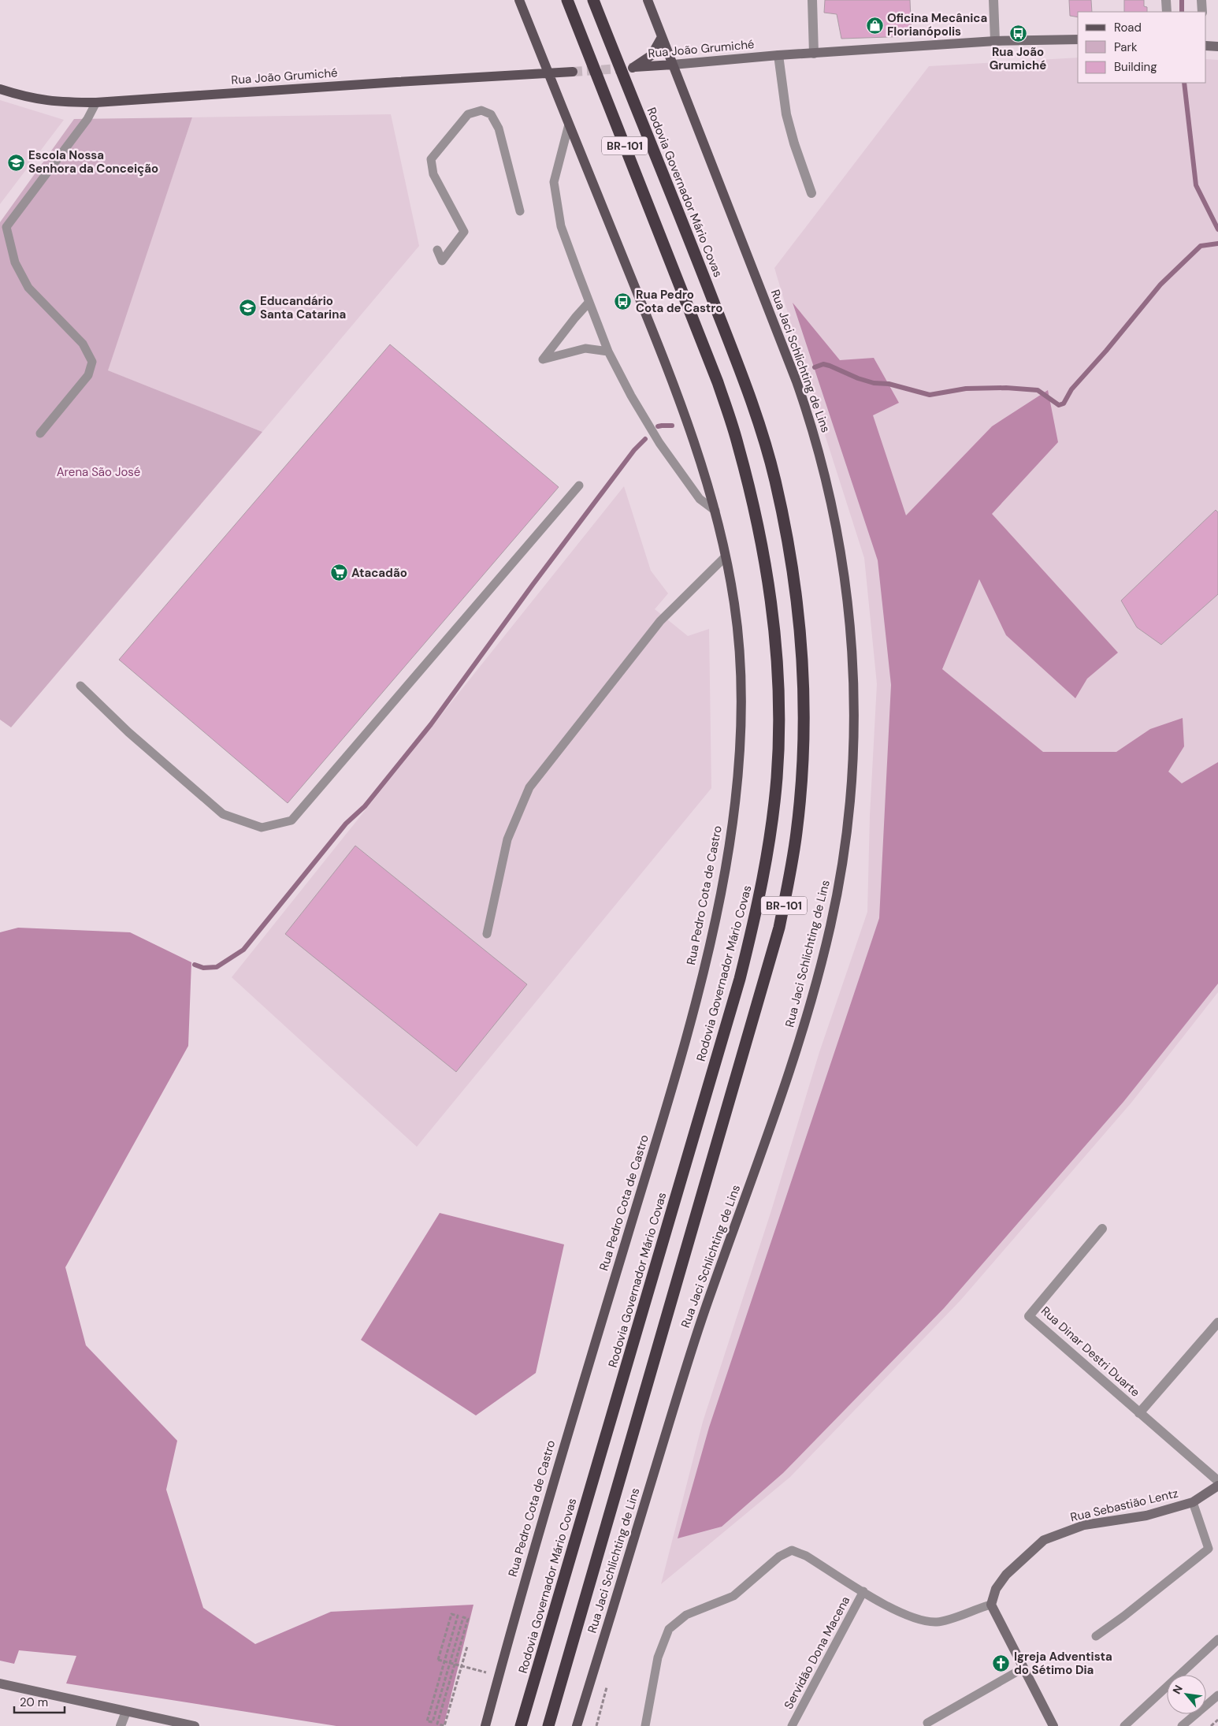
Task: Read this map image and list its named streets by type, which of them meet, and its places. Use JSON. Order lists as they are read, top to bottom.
{
  "streets": {
    "highway": ["BR-101", "Rodovia Governador Mário Covas"],
    "main road": [
      "Rua João Grumiché",
      "Rua Jaci Schlichting de Lins",
      "Rua Pedro Cota de Castro",
      "Rua Sebastião Lentz"
    ],
    "street": ["Rua Dinar Destri Duarte"],
    "lane": ["Servidão Dona Macena"]
  },
  "crossings": [
    ["Rua João Grumiché", "Rua Jaci Schlichting de Lins"],
    ["Rua João Grumiché", "Rua Pedro Cota de Castro"]
  ],
  "parks": ["Arena São José"],
  "places": {
    "shop": ["Oficina Mecânica Florianópolis"],
    "bus stop": ["Rua João Grumiché", "Rua Pedro Cota de Castro"],
    "school or university": ["Escola Nossa Senhora da Conceição", "Educandário Santa Catarina"],
    "supermarket": ["Atacadão"],
    "church": ["Igreja Adventista do Sétimo Dia"]
  },
  "legend": ["Road", "Park", "Building"],
  "scale_bar": "20 m",
  "north": "top left"
}
